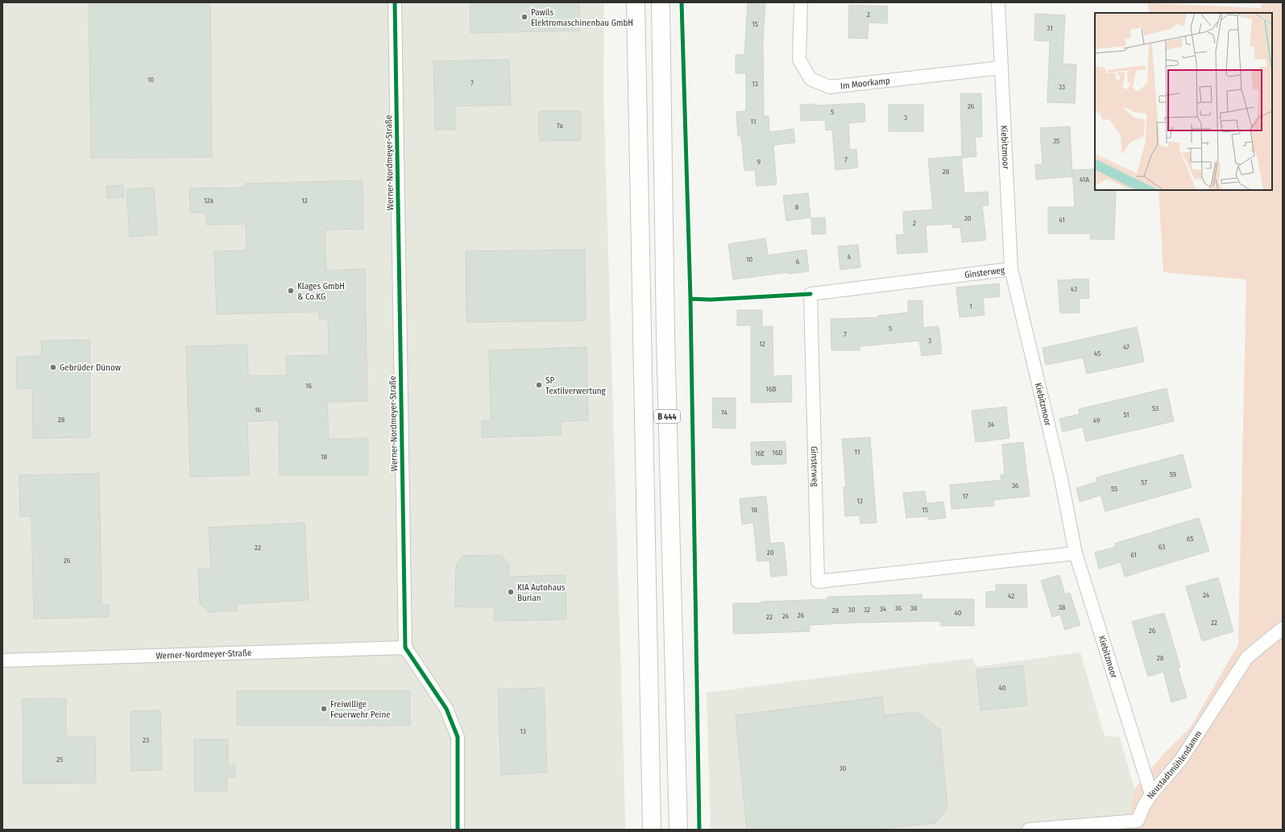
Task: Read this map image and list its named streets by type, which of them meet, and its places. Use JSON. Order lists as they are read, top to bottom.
{
  "streets": {
    "highway": ["B 444"],
    "street": [
      "Im Moorkamp",
      "Kiebitzmoor",
      "Werner-Nordmeyer-Straße",
      "Ginsterweg",
      "Neustadtmühlendamm"
    ]
  },
  "crossings": [
    ["Im Moorkamp", "Kiebitzmoor"],
    ["Kiebitzmoor", "Ginsterweg"],
    ["Kiebitzmoor", "Neustadtmühlendamm"]
  ],
  "places": [
    "Pawils Elektromaschinenbau GmbH",
    "Klages GmbH & Co.KG",
    "Gebrüder Dünow",
    "SP Textilverwertung",
    "KIA Autohaus Burian",
    "Freiwillige Feuerwehr Peine"
  ],
  "house_numbers": [
    "2",
    "15",
    "31",
    "10",
    "7",
    "13",
    "33",
    "26",
    "5",
    "3",
    "11",
    "7a",
    "35",
    "7",
    "9",
    "28",
    "41A",
    "12a",
    "12",
    "8",
    "30",
    "41",
    "2",
    "4",
    "10",
    "6",
    "43",
    "1",
    "5",
    "7",
    "3",
    "12",
    "47",
    "45",
    "16",
    "16B",
    "53",
    "16",
    "14",
    "51",
    "28",
    "49",
    "34",
    "11",
    "16D",
    "16E",
    "18",
    "59",
    "57",
    "36",
    "55",
    "17",
    "13",
    "18",
    "15",
    "65",
    "63",
    "22",
    "20",
    "61",
    "26",
    "24",
    "42",
    "38",
    "36",
    "38",
    "34",
    "30",
    "32",
    "28",
    "40",
    "26",
    "24",
    "22",
    "22",
    "26",
    "28",
    "40",
    "13",
    "23",
    "25",
    "30"
  ]
}
